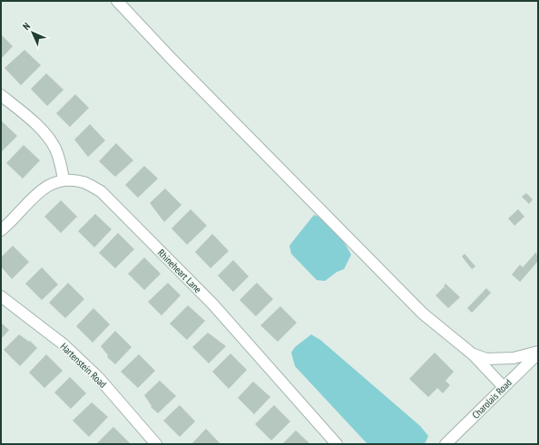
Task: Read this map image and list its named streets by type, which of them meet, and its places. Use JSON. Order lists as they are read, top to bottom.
{
  "streets": {
    "street": ["Rhineheart Lane", "Hartenstein Road", "Charolais Road"]
  },
  "north": "top left"
}
